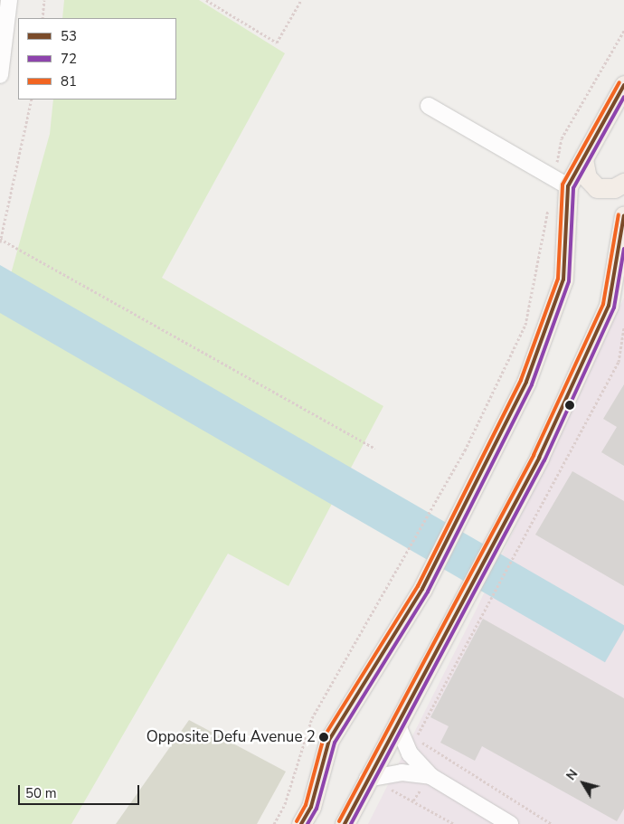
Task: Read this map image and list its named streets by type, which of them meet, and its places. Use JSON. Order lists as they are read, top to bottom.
{
  "places": ["Opposite Defu Avenue 2"],
  "lines": ["transit line 81", "transit line 53", "transit line 72"],
  "legend": ["53", "72", "81"],
  "scale_bar": "50 m",
  "north": "top left"
}
